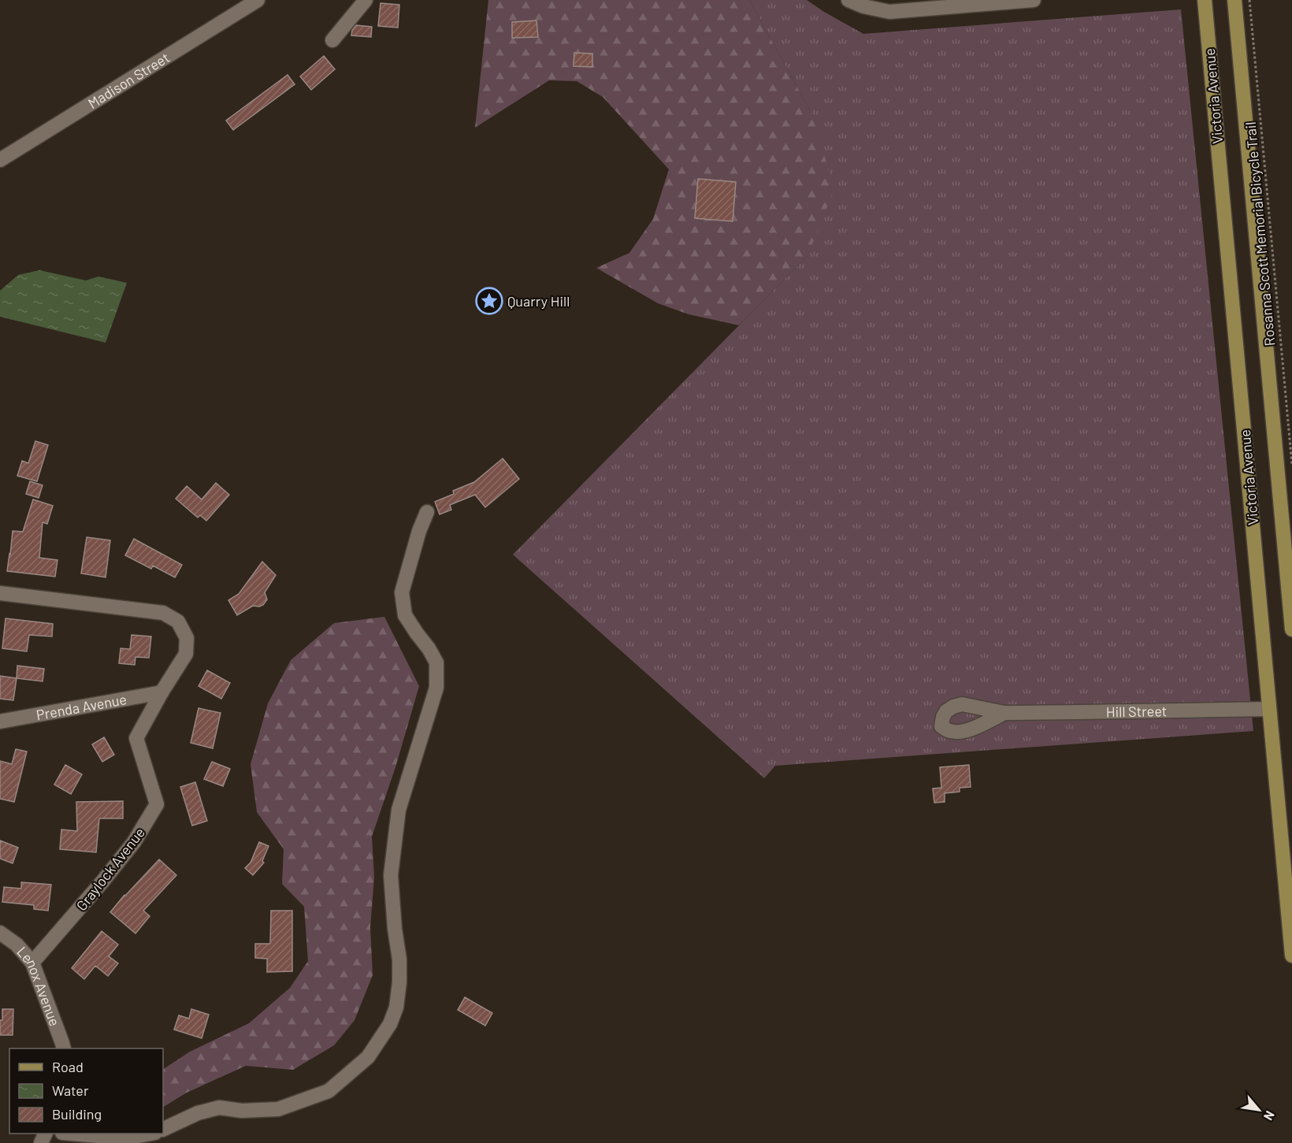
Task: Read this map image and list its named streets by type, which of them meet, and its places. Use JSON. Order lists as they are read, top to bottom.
{
  "streets": {
    "main road": ["Victoria Avenue"],
    "street": [
      "Madison Street",
      "Prenda Avenue",
      "Hill Street",
      "Graylock Avenue",
      "Lenox Avenue"
    ],
    "path": ["Rosanna Scott Memorial Bicycle Trail"]
  },
  "crossings": [
    ["Victoria Avenue", "Hill Street"],
    ["Prenda Avenue", "Graylock Avenue"],
    ["Graylock Avenue", "Lenox Avenue"]
  ],
  "places": {
    "place": ["Quarry Hill"]
  },
  "legend": ["Road", "Water", "Building"],
  "north": "bottom right"
}
